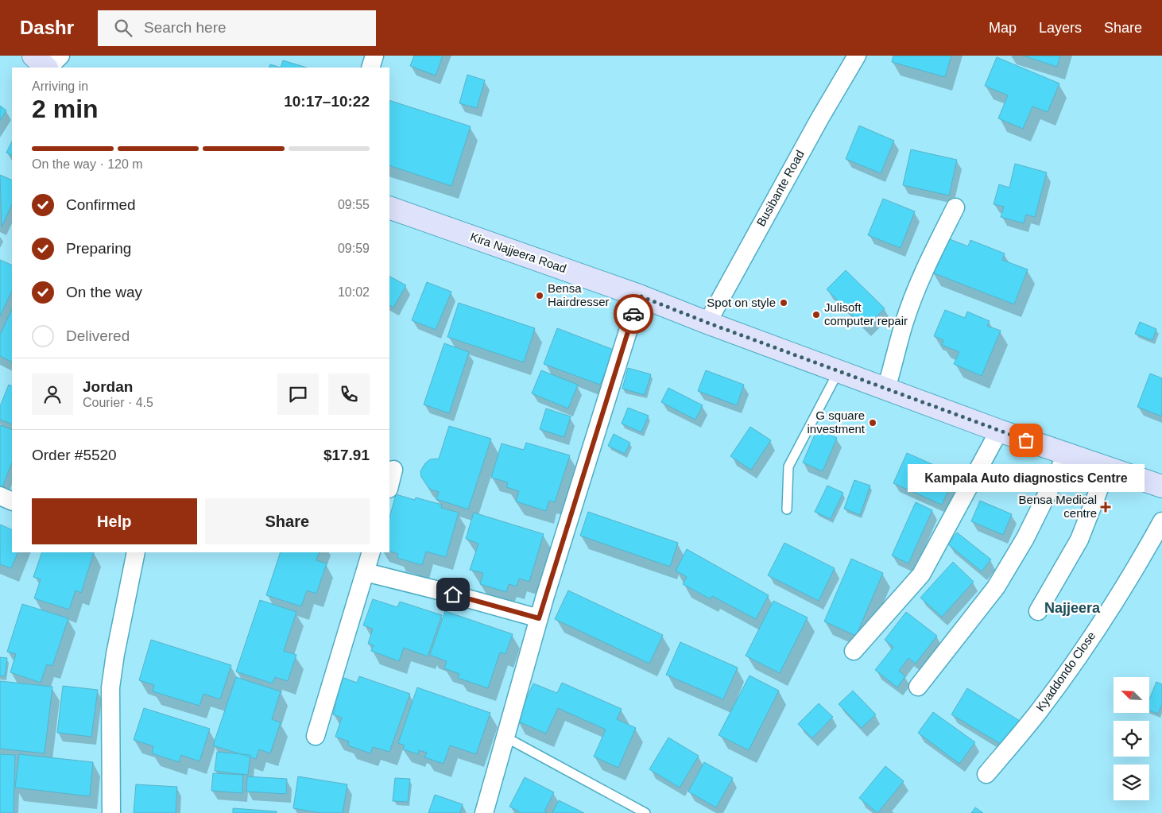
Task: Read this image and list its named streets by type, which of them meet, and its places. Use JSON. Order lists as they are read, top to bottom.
{
  "streets": {
    "main road": ["Kira Najjeera Road"],
    "street": ["Busibante Road", "Kyaddondo Close"]
  },
  "crossings": [
    ["Busibante Road", "Kira Najjeera Road"]
  ],
  "districts": ["Najjeera"],
  "places": {
    "other": [
      "Bensa Hairdresser",
      "Spot on style",
      "Julisoft computer repair",
      "G square investment",
      "Kampala Auto diagnostics Centre"
    ],
    "health": ["Bensa Medical centre"]
  },
  "north": "top left",
  "page": {
    "header": "Dashr",
    "search": "Search here",
    "nav": ["Map", "Layers", "Share"],
    "heading": ["2 min", "Arriving in", "10:17–10:22"],
    "panel": [
      "Jordan",
      "Courier · 4.5",
      "Order #5520",
      "$17.91"
    ],
    "bar": "On the way · 120 m",
    "list": [
      ["Confirmed", "09:55"],
      ["Preparing", "09:59"],
      ["On the way", "10:02"],
      "Delivered"
    ],
    "bubble": "Kampala Auto diagnostics Centre",
    "buttons": ["Help", "Share"]
  }
}
